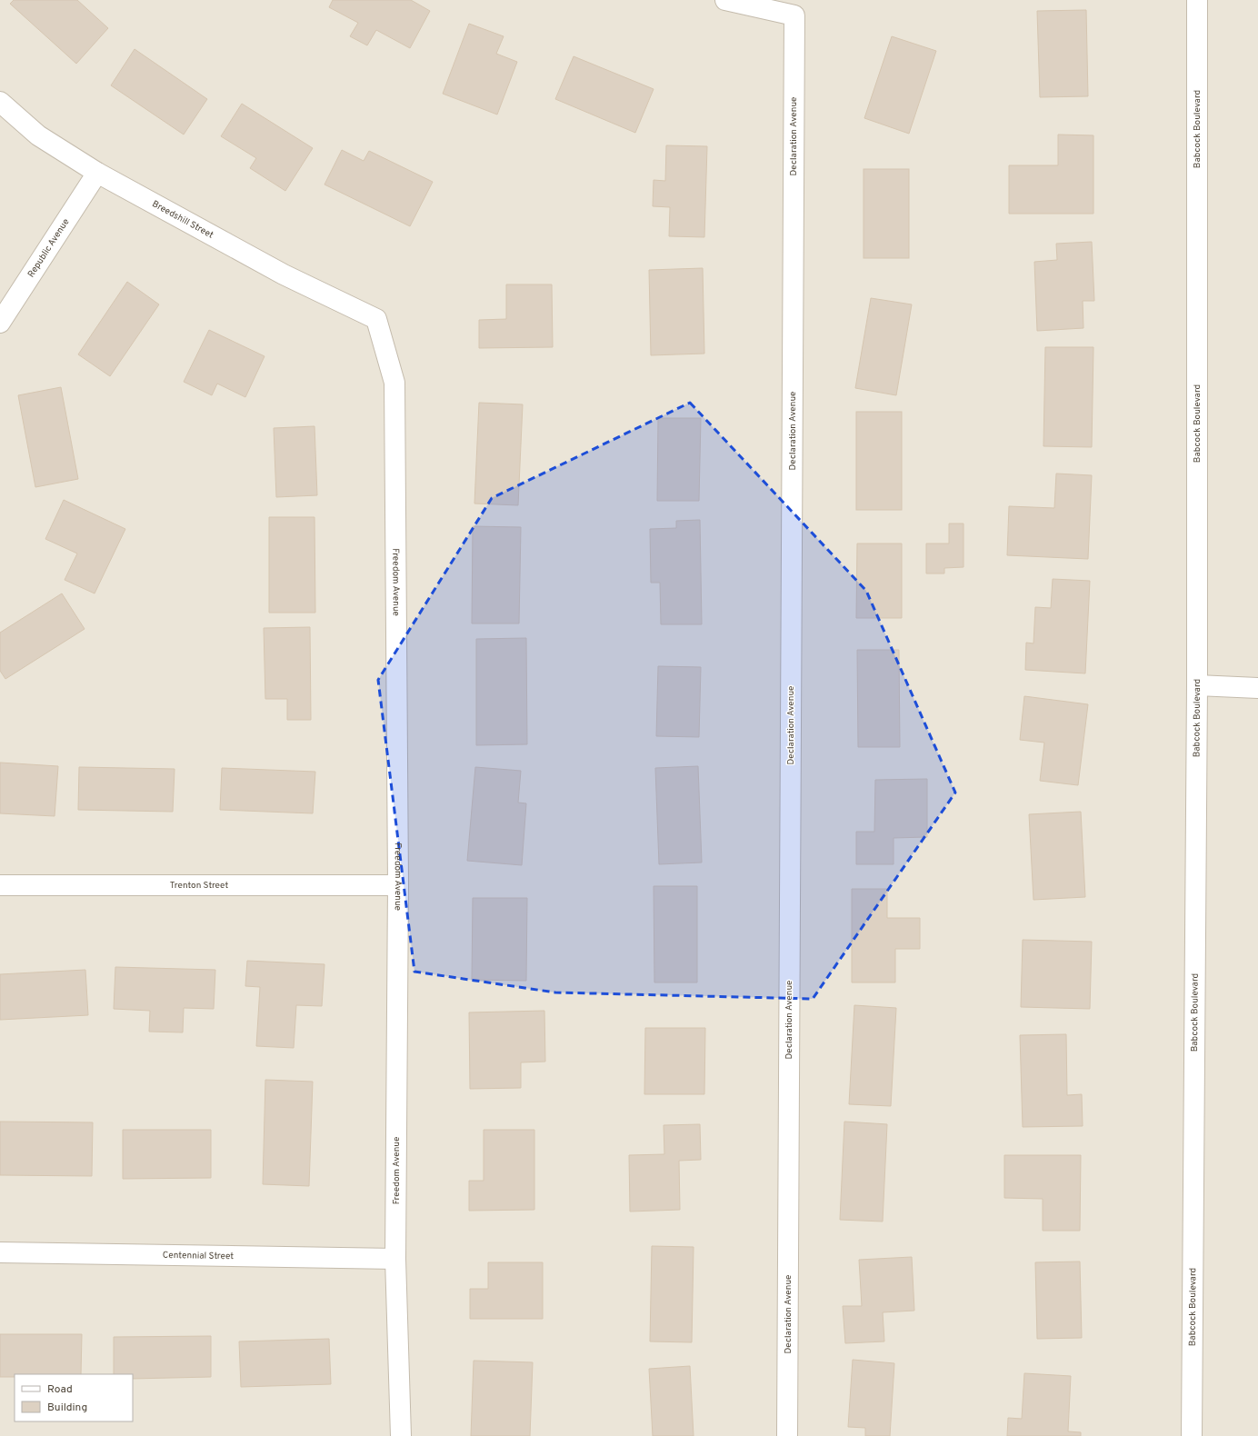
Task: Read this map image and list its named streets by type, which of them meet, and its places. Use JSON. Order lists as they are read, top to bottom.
{
  "streets": {
    "street": [
      "Babcock Boulevard",
      "Declaration Avenue",
      "Breedshill Street",
      "Republic Avenue",
      "Freedom Avenue",
      "Trenton Street",
      "Centennial Street"
    ]
  },
  "crossings": [
    ["Breedshill Street", "Republic Avenue"],
    ["Breedshill Street", "Freedom Avenue"],
    ["Freedom Avenue", "Trenton Street"],
    ["Freedom Avenue", "Centennial Street"]
  ],
  "legend": ["Road", "Building"]
}
